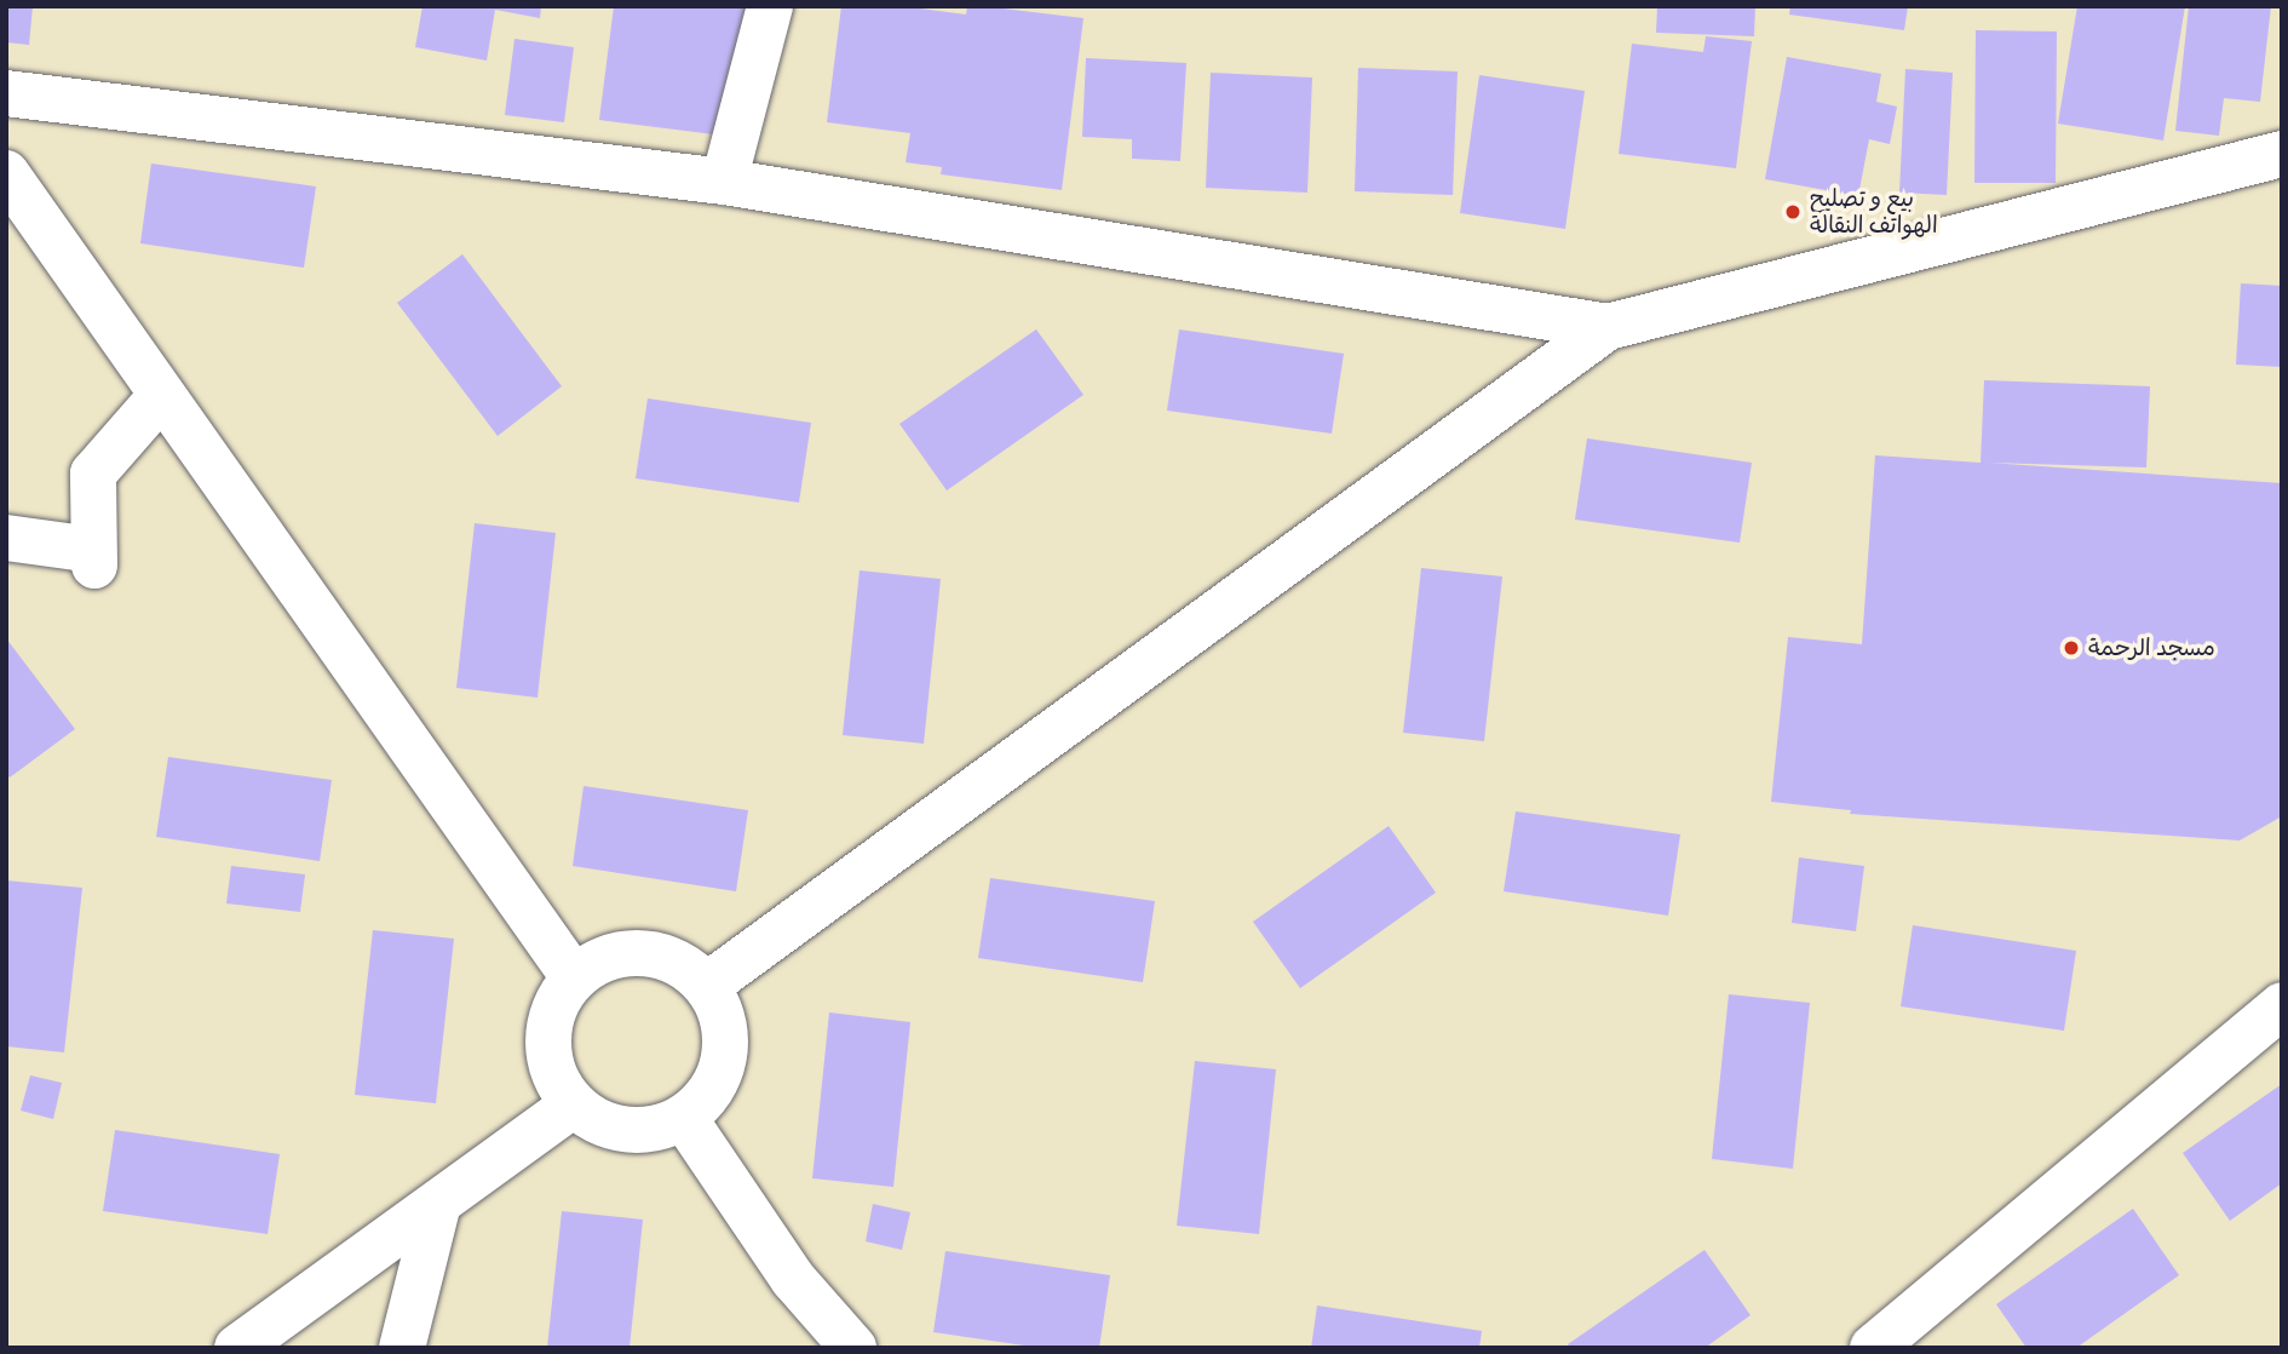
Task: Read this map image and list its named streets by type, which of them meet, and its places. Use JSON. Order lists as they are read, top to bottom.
{
  "places": ["بيع و تصليح الهواتف النقالة", "مسجد الرحمة"]
}
